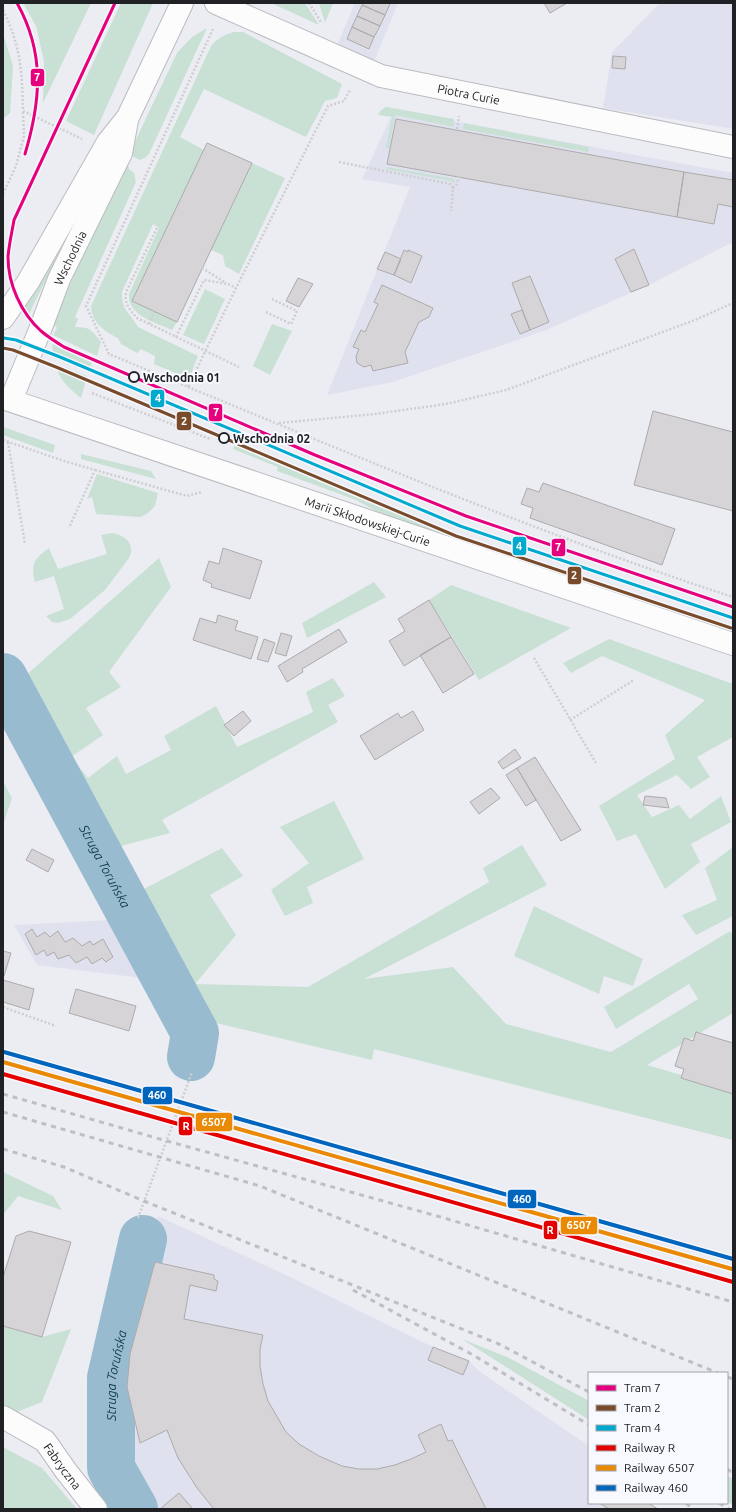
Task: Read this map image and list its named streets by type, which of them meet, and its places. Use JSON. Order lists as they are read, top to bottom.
{
  "streets": {
    "street": [
      "Piotra Curie",
      "Wschodnia",
      "Marii Skłodowskiej-Curie",
      "Fabryczna"
    ]
  },
  "crossings": [
    ["Wschodnia", "Marii Skłodowskiej-Curie"]
  ],
  "water": ["Struga Toruńska"],
  "places": ["Wschodnia 01", "Wschodnia 02"],
  "lines": [
    "tram line 7",
    "tram line 4",
    "tram line 2",
    "rail line 460",
    "rail line 6507",
    "rail line R"
  ],
  "legend": [
    "Tram 7",
    "Tram 2",
    "Tram 4",
    "Railway R",
    "Railway 6507",
    "Railway 460"
  ]
}
